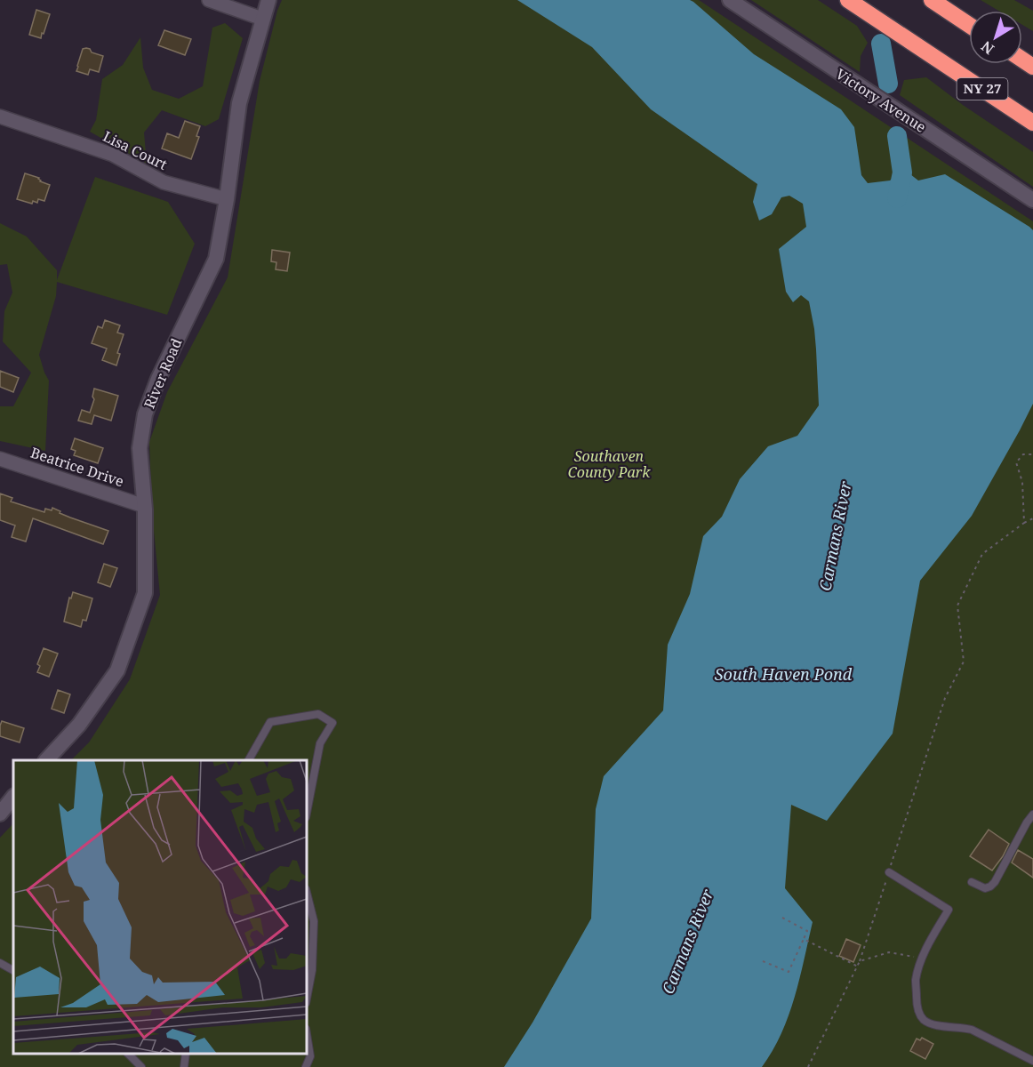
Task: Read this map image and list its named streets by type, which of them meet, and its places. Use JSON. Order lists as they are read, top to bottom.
{
  "streets": {
    "highway": ["NY 27"],
    "street": [
      "Victory Avenue",
      "Lisa Court",
      "River Road",
      "Beatrice Drive"
    ]
  },
  "crossings": [
    ["Lisa Court", "River Road"],
    ["River Road", "Beatrice Drive"]
  ],
  "water": ["Carmans River", "South Haven Pond"],
  "parks": ["Southaven County Park"],
  "north": "bottom left"
}
